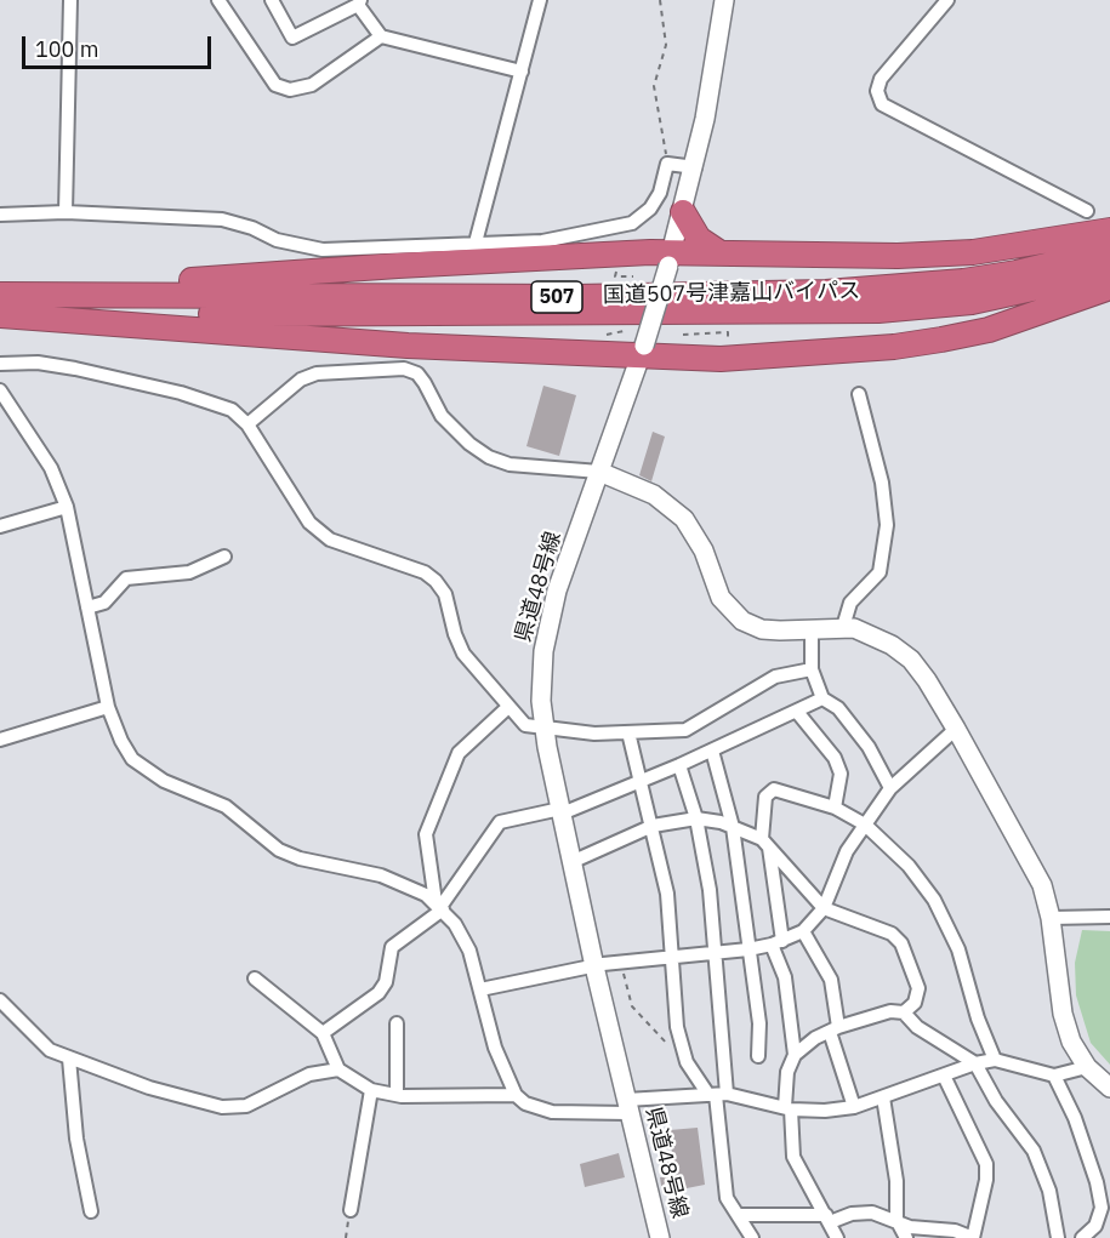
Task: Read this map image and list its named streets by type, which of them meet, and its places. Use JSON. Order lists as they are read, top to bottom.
{
  "streets": {
    "highway": ["国道507号津嘉山バイパス", "507"],
    "main road": ["県道48号線"]
  },
  "scale_bar": "100 m"
}
